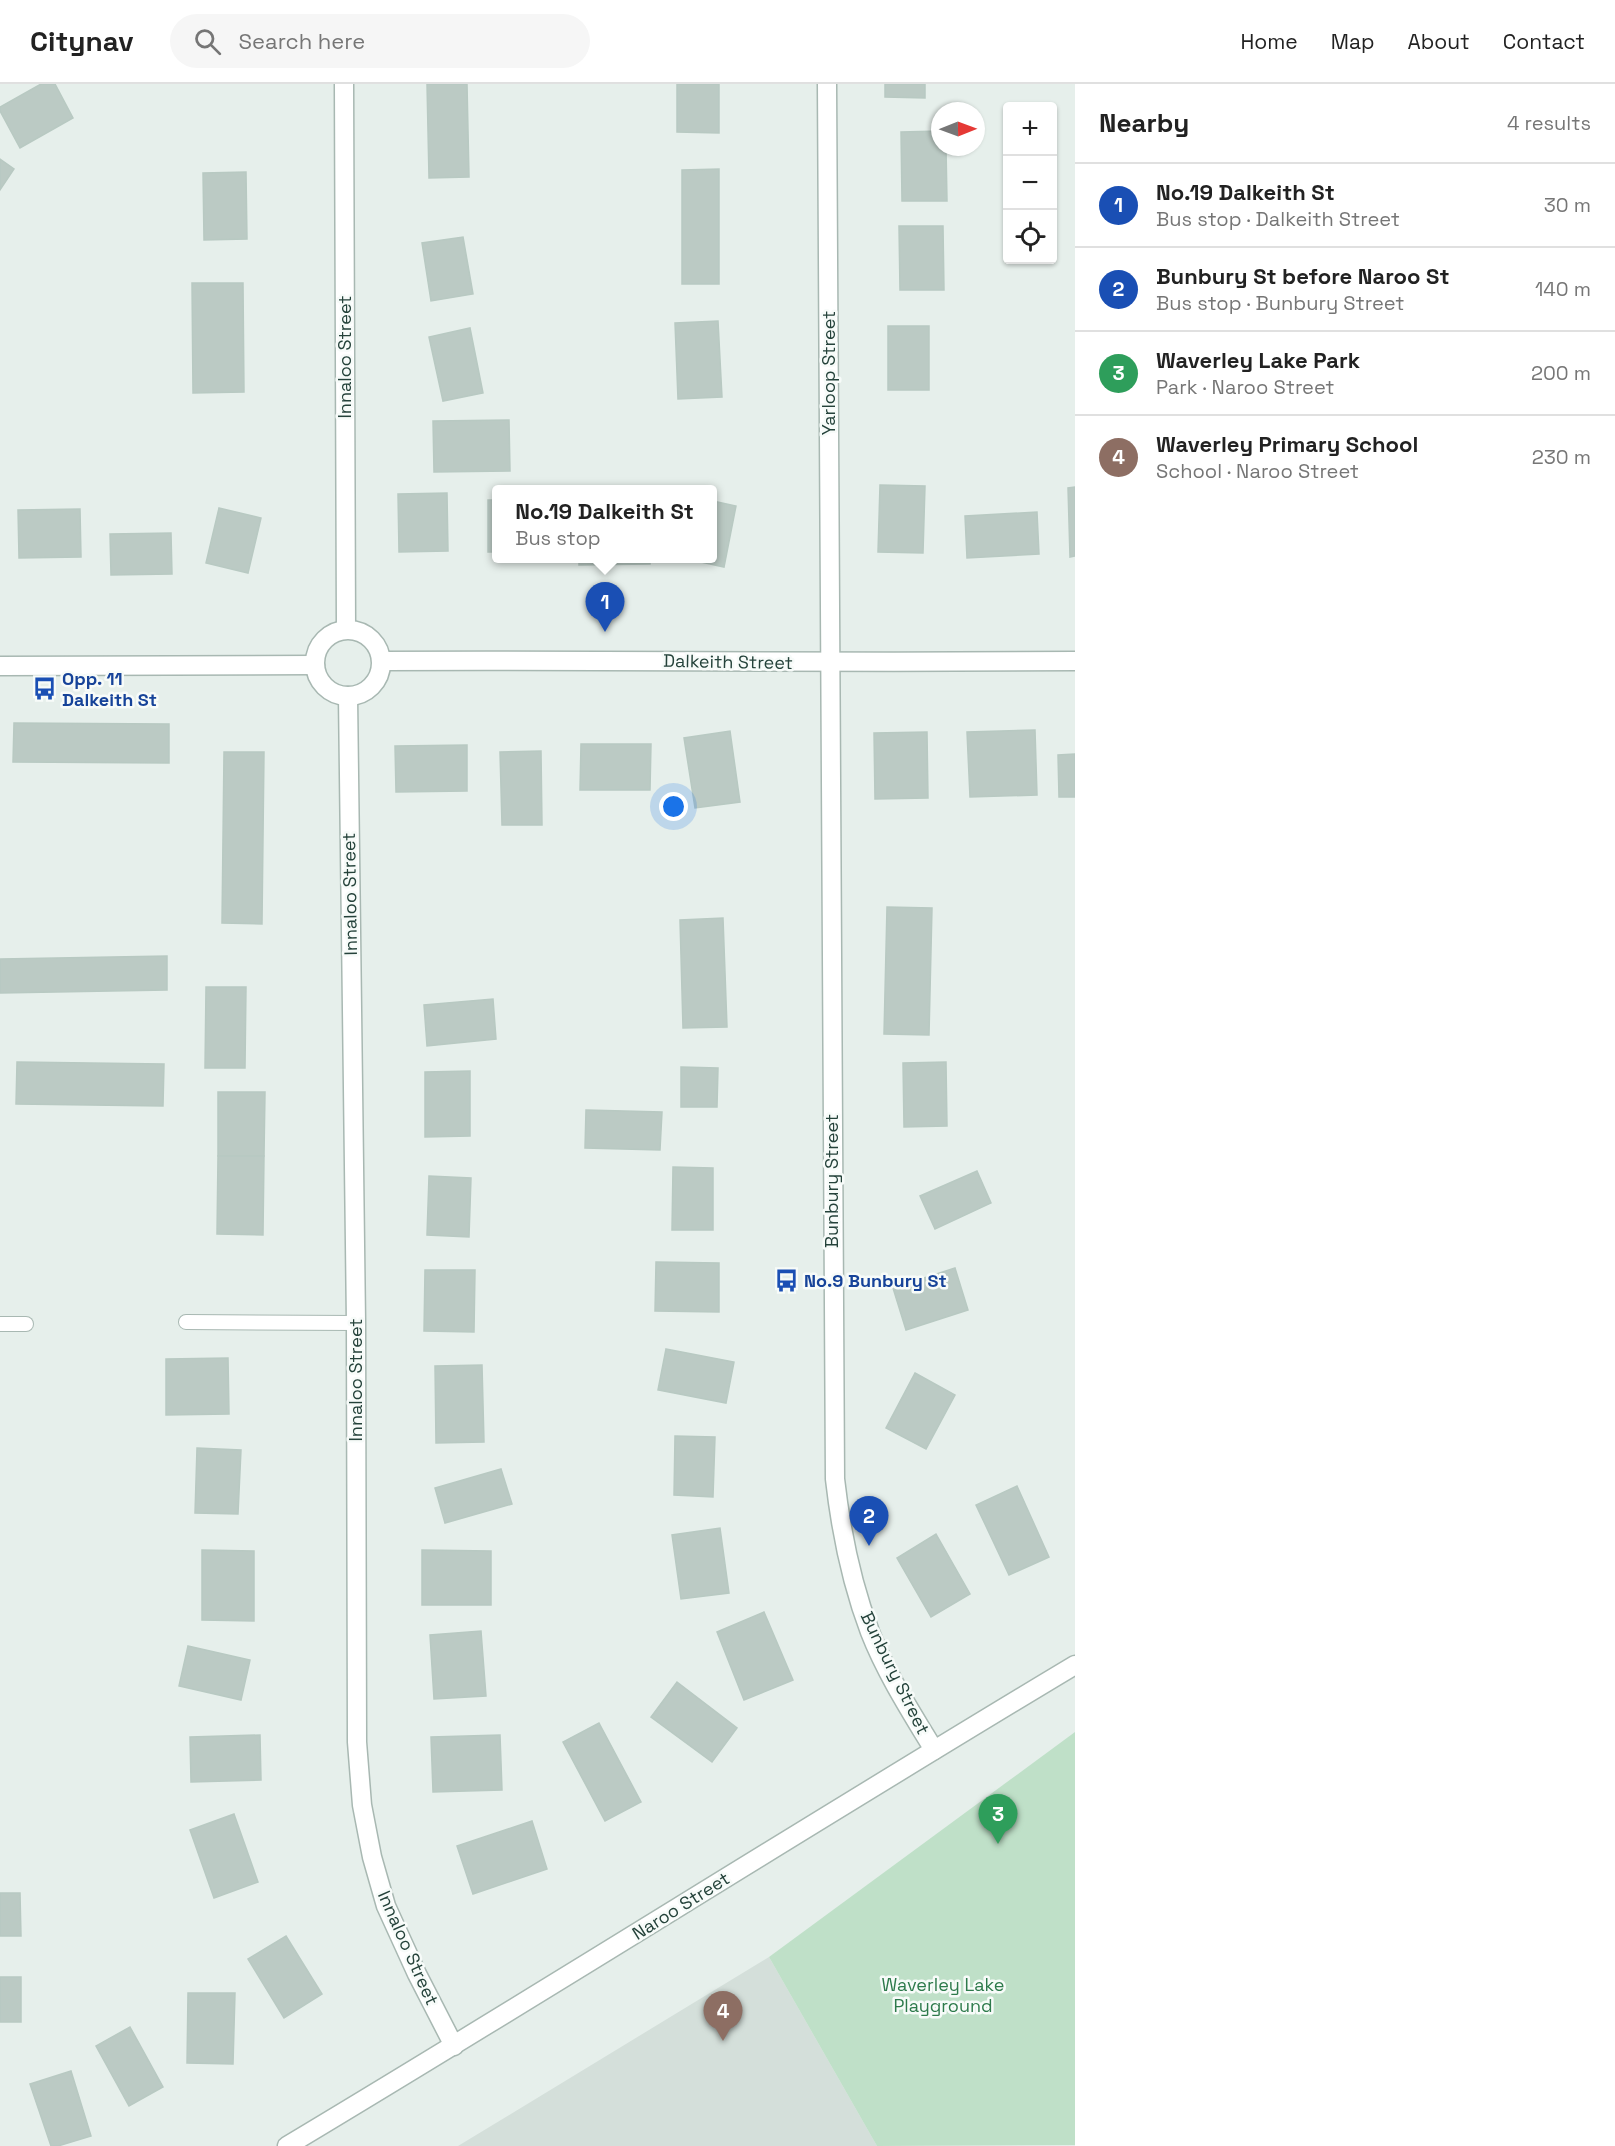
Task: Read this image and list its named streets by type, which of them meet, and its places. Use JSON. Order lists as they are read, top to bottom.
{
  "streets": {
    "street": [
      "Innaloo Street",
      "Yarloop Street",
      "Dalkeith Street",
      "Bunbury Street",
      "Naroo Street"
    ]
  },
  "crossings": [
    ["Innaloo Street", "Dalkeith Street"],
    ["Innaloo Street", "Naroo Street"],
    ["Yarloop Street", "Dalkeith Street"],
    ["Yarloop Street", "Bunbury Street"],
    ["Dalkeith Street", "Bunbury Street"],
    ["Bunbury Street", "Naroo Street"]
  ],
  "parks": ["Waverley Lake Playground"],
  "places": {
    "bus stop": ["Opp. 11 Dalkeith St", "No.9 Bunbury St"]
  },
  "north": "right",
  "page": {
    "header": "Citynav",
    "search": "Search here",
    "nav": [
      "Home",
      "Map",
      "About",
      "Contact"
    ],
    "heading": ["Nearby", "4 results"],
    "map_buttons": ["+", "−"],
    "list": [
      {
        "mark": "1",
        "name": "No.19 Dalkeith St",
        "note": "Bus stop · Dalkeith Street",
        "value": "30 m"
      },
      {
        "mark": "2",
        "name": "Bunbury St before Naroo St",
        "note": "Bus stop · Bunbury Street",
        "value": "140 m"
      },
      {
        "mark": "3",
        "name": "Waverley Lake Park",
        "note": "Park · Naroo Street",
        "value": "200 m"
      },
      {
        "mark": "4",
        "name": "Waverley Primary School",
        "note": "School · Naroo Street",
        "value": "230 m"
      }
    ],
    "popup": ["No.19 Dalkeith St", "Bus stop"],
    "pins": [
      "1",
      "2",
      "3",
      "4"
    ]
  }
}
